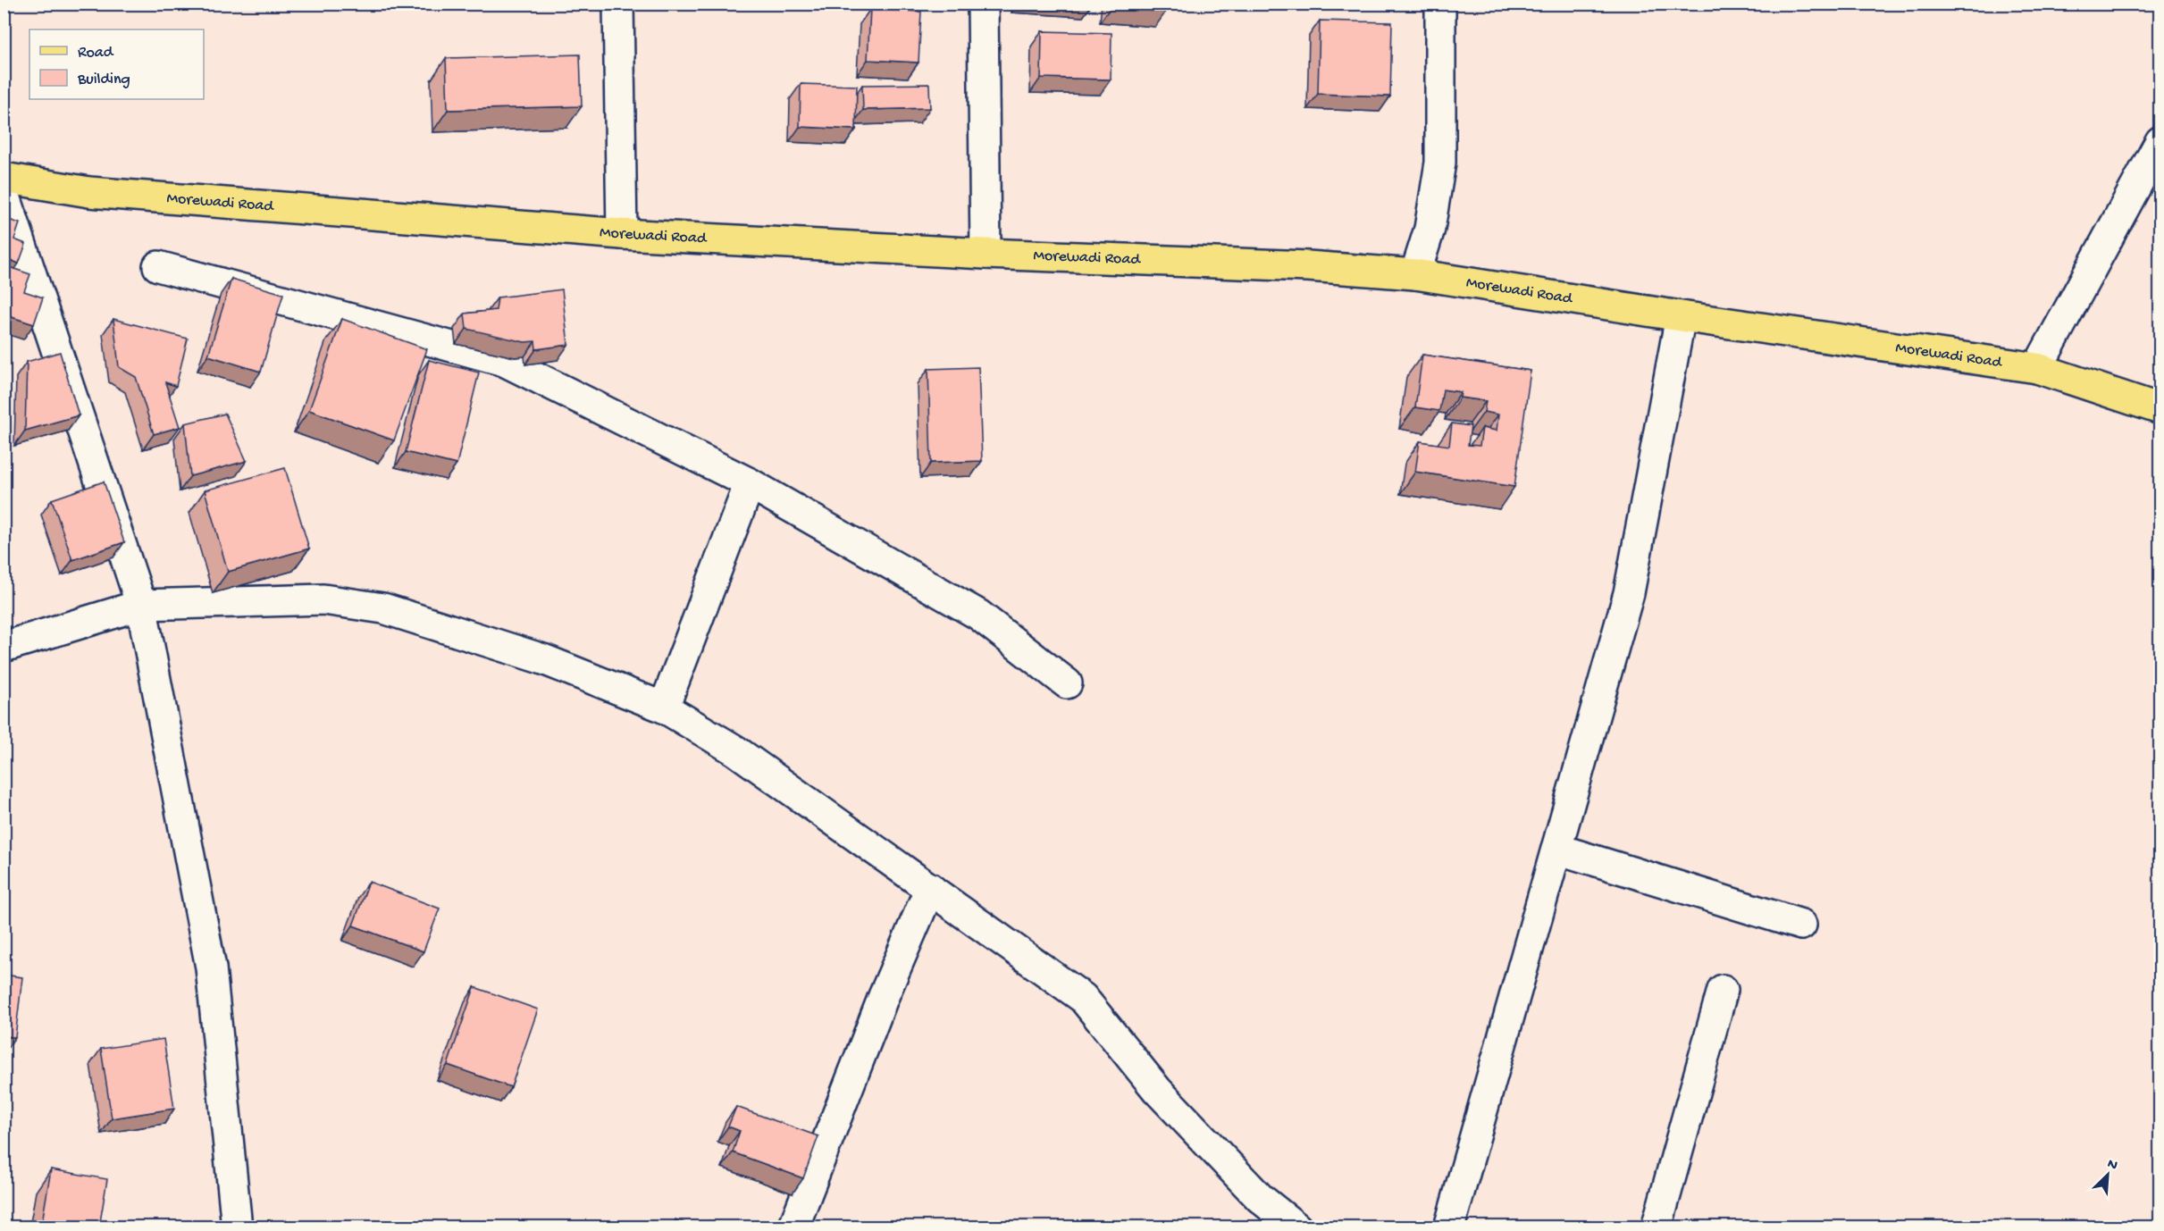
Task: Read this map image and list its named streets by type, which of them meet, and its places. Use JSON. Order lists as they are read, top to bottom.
{
  "streets": {
    "main road": ["Morewadi Road"]
  },
  "legend": ["Road", "Building"],
  "north": "top right"
}
